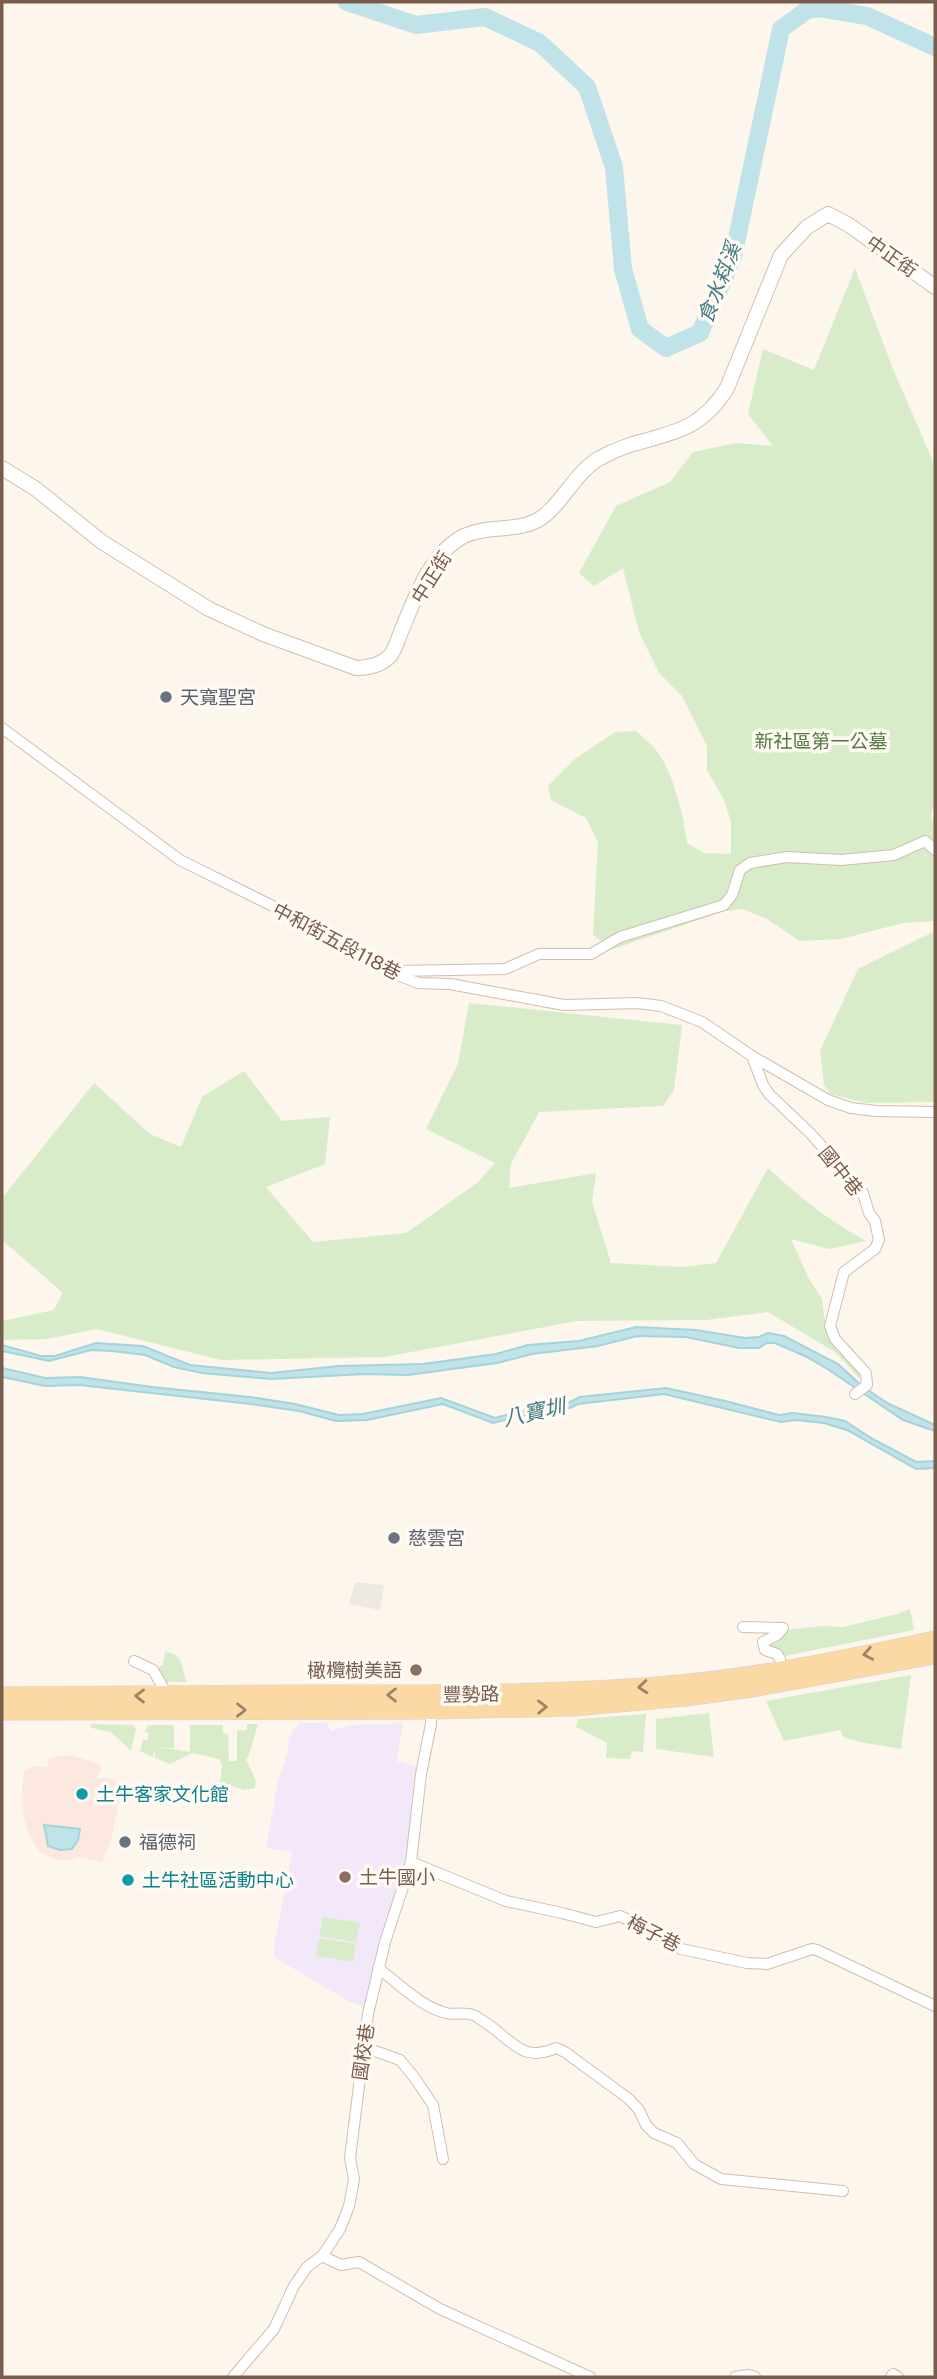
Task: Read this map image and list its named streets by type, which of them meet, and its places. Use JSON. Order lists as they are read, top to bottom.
{
  "streets": {
    "main road": ["豐勢路"],
    "street": [
      "中正街",
      "中和街五段118巷",
      "國中巷",
      "梅子巷",
      "國校巷"
    ]
  },
  "crossings": [
    ["中和街五段118巷", "國中巷"],
    ["豐勢路", "國校巷"],
    ["梅子巷", "國校巷"]
  ],
  "water": ["食水嵙溪", "八寶圳"],
  "parks": ["新社區第一公墓"],
  "places": [
    "天寬聖宮",
    "慈雲宮",
    "橄欖樹美語",
    "土牛客家文化館",
    "福德祠",
    "土牛國小",
    "土牛社區活動中心"
  ]
}
